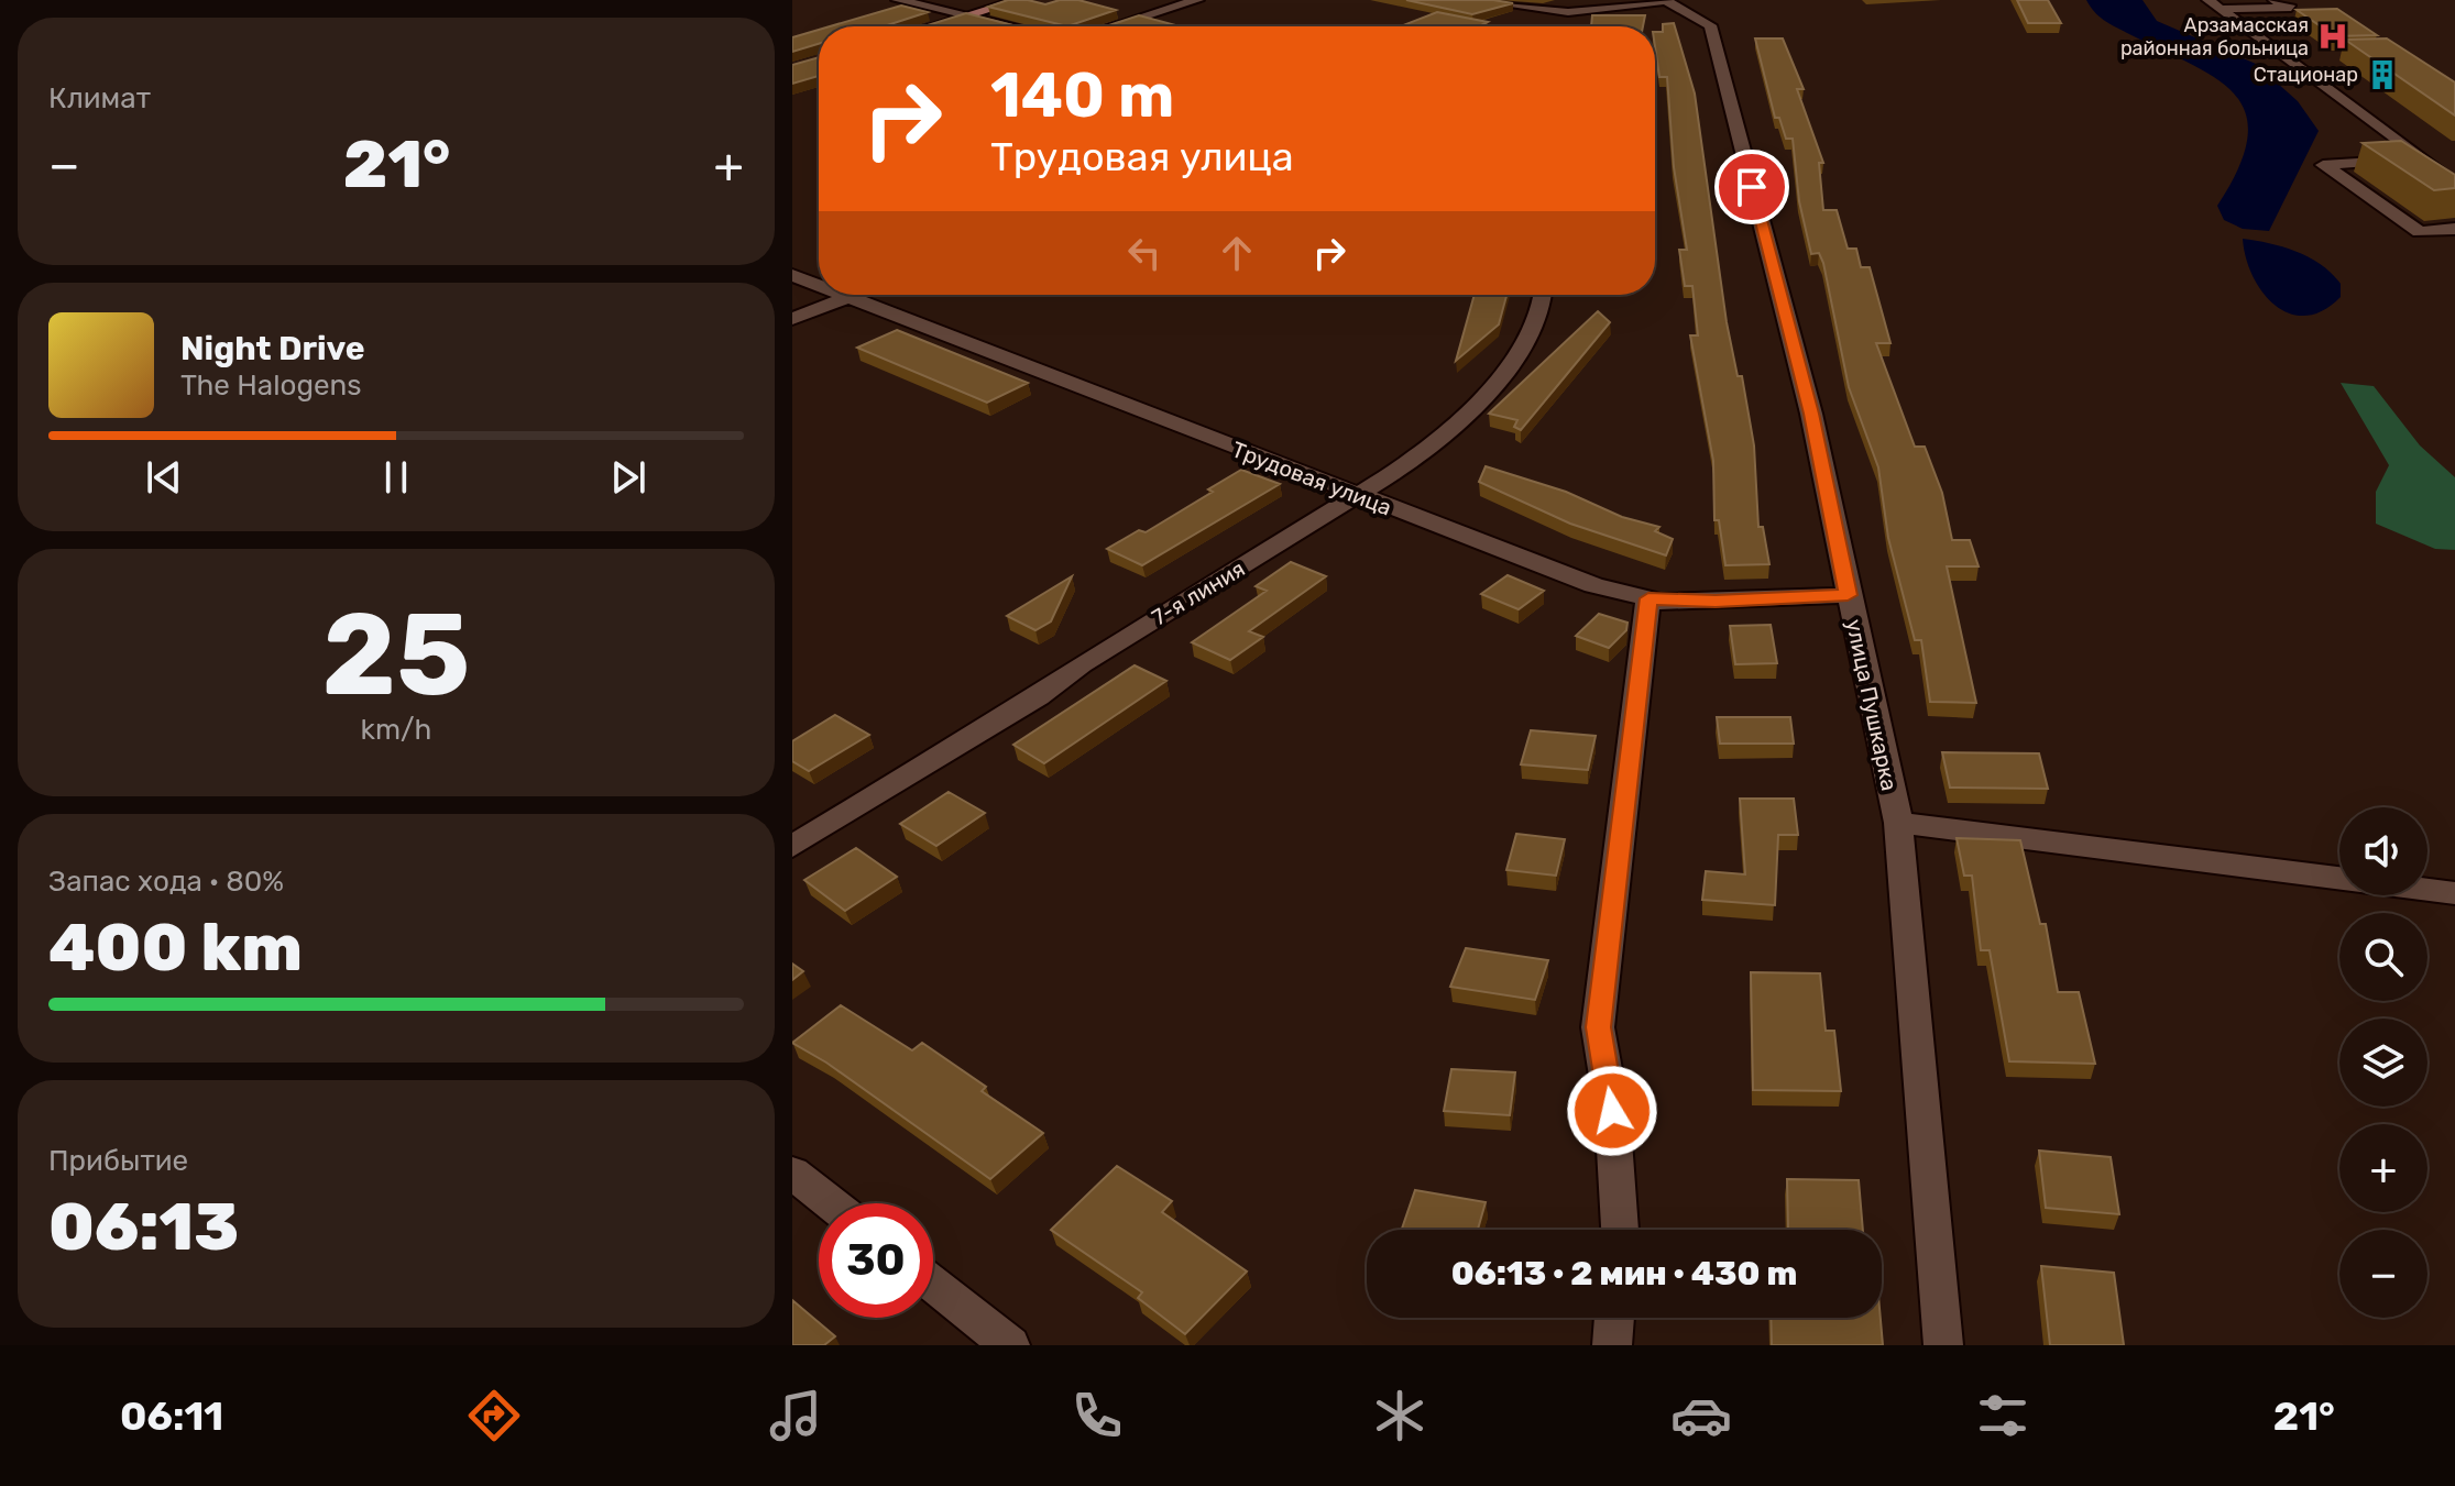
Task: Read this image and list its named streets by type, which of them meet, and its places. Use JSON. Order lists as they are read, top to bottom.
{
  "streets": {
    "street": ["Трудовая улица", "7-я линия", "улица Пушкарка"]
  },
  "crossings": [
    ["Трудовая улица", "7-я линия"],
    ["Трудовая улица", "улица Пушкарка"]
  ],
  "places": {
    "hospital": ["Арзамасская районная больница"],
    "building": ["Стационар"]
  },
  "page": {
    "tile": [
      "Климат",
      ["25", "km/h"],
      ["Запас хода · 80%", "400 km"],
      ["Прибытие", "06:13"]
    ],
    "turn": ["140 m", "Трудовая улица"],
    "heat": ["−", "21°", "+"],
    "song": ["Night Drive", "The Halogens"],
    "map_buttons": ["+", "−"],
    "limit": "30",
    "trip": "06:13 · 2 мин · 430 m",
    "tabs": ["06:11", "21°"]
  }
}
